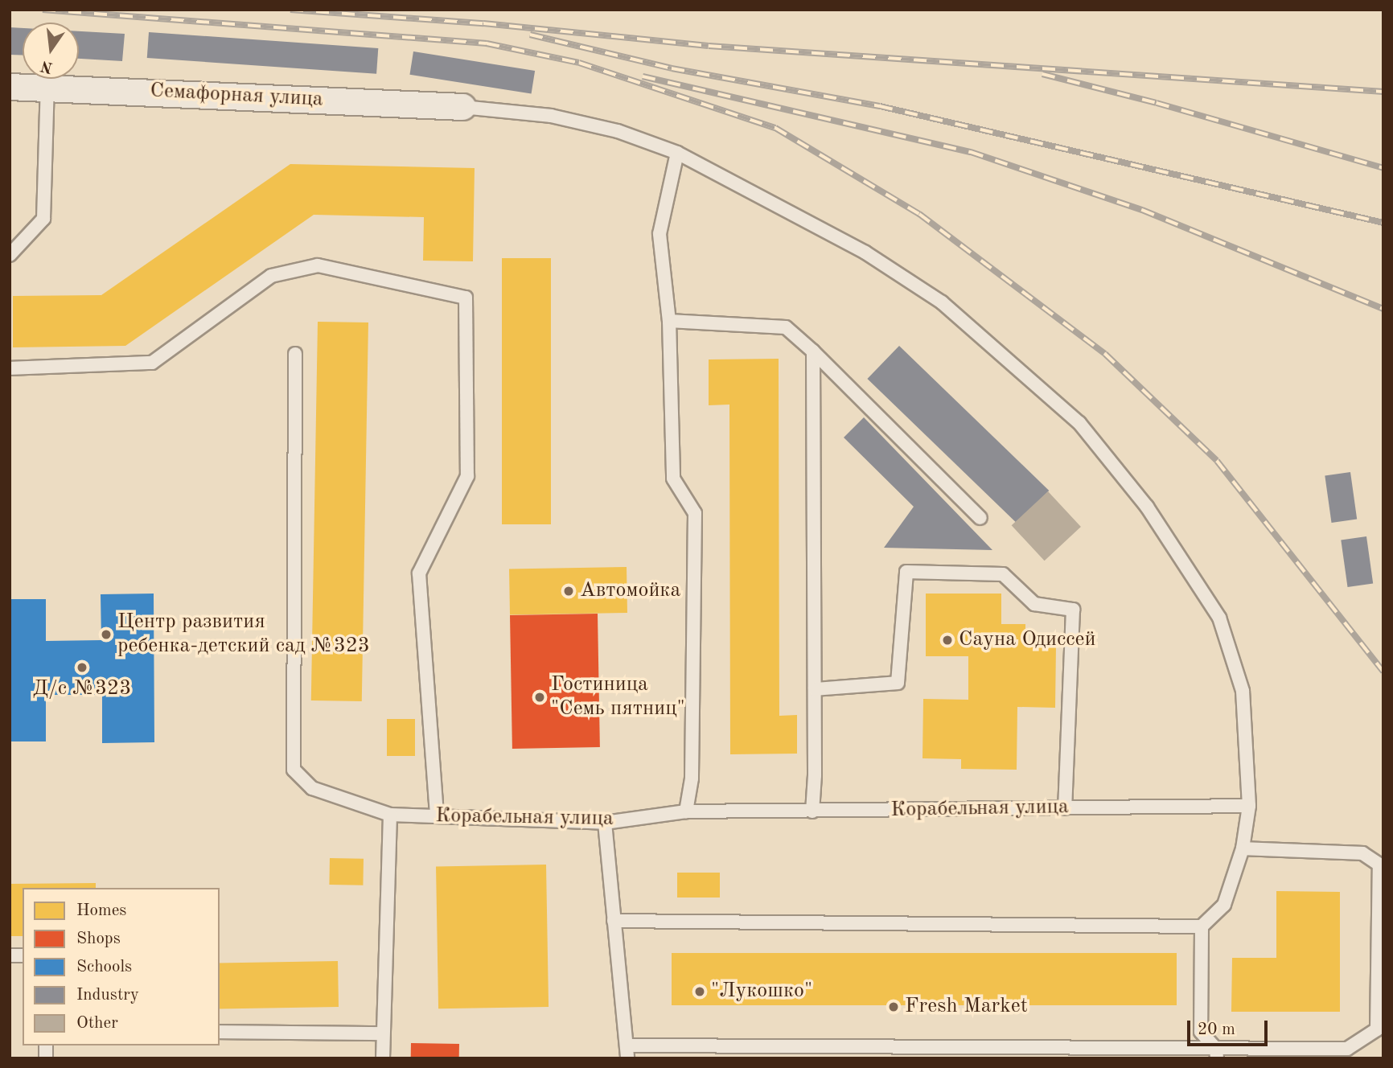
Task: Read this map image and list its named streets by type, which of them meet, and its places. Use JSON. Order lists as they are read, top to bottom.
{
  "streets": {
    "street": ["Семафорная улица"],
    "lane": ["Корабельная улица"]
  },
  "places": [
    "Автомойка",
    "Центр развития ребенка-детский сад №323",
    "Сауна Одиссей",
    "Д/с №323",
    "Гостиница \"Семь пятниц\"",
    "\"Лукошко\"",
    "Fresh Market"
  ],
  "legend": [
    "Homes",
    "Shops",
    "Schools",
    "Industry",
    "Other"
  ],
  "scale_bar": "20 m",
  "north": "bottom"
}
